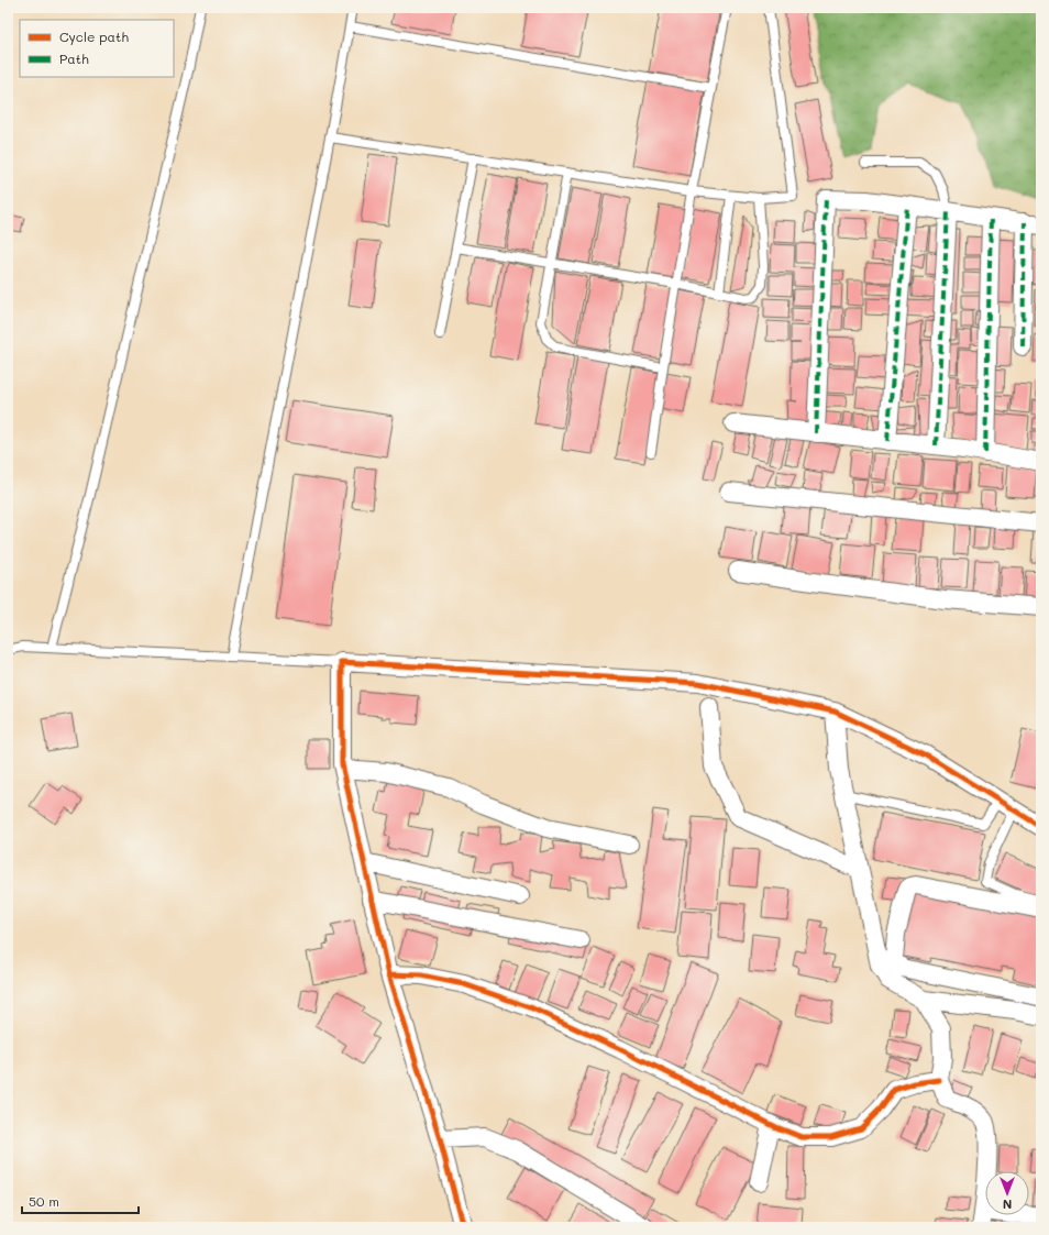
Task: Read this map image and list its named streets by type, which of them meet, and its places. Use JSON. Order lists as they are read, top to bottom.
{
  "legend": ["Cycle path", "Path"],
  "scale_bar": "50 m",
  "north": "bottom"
}
